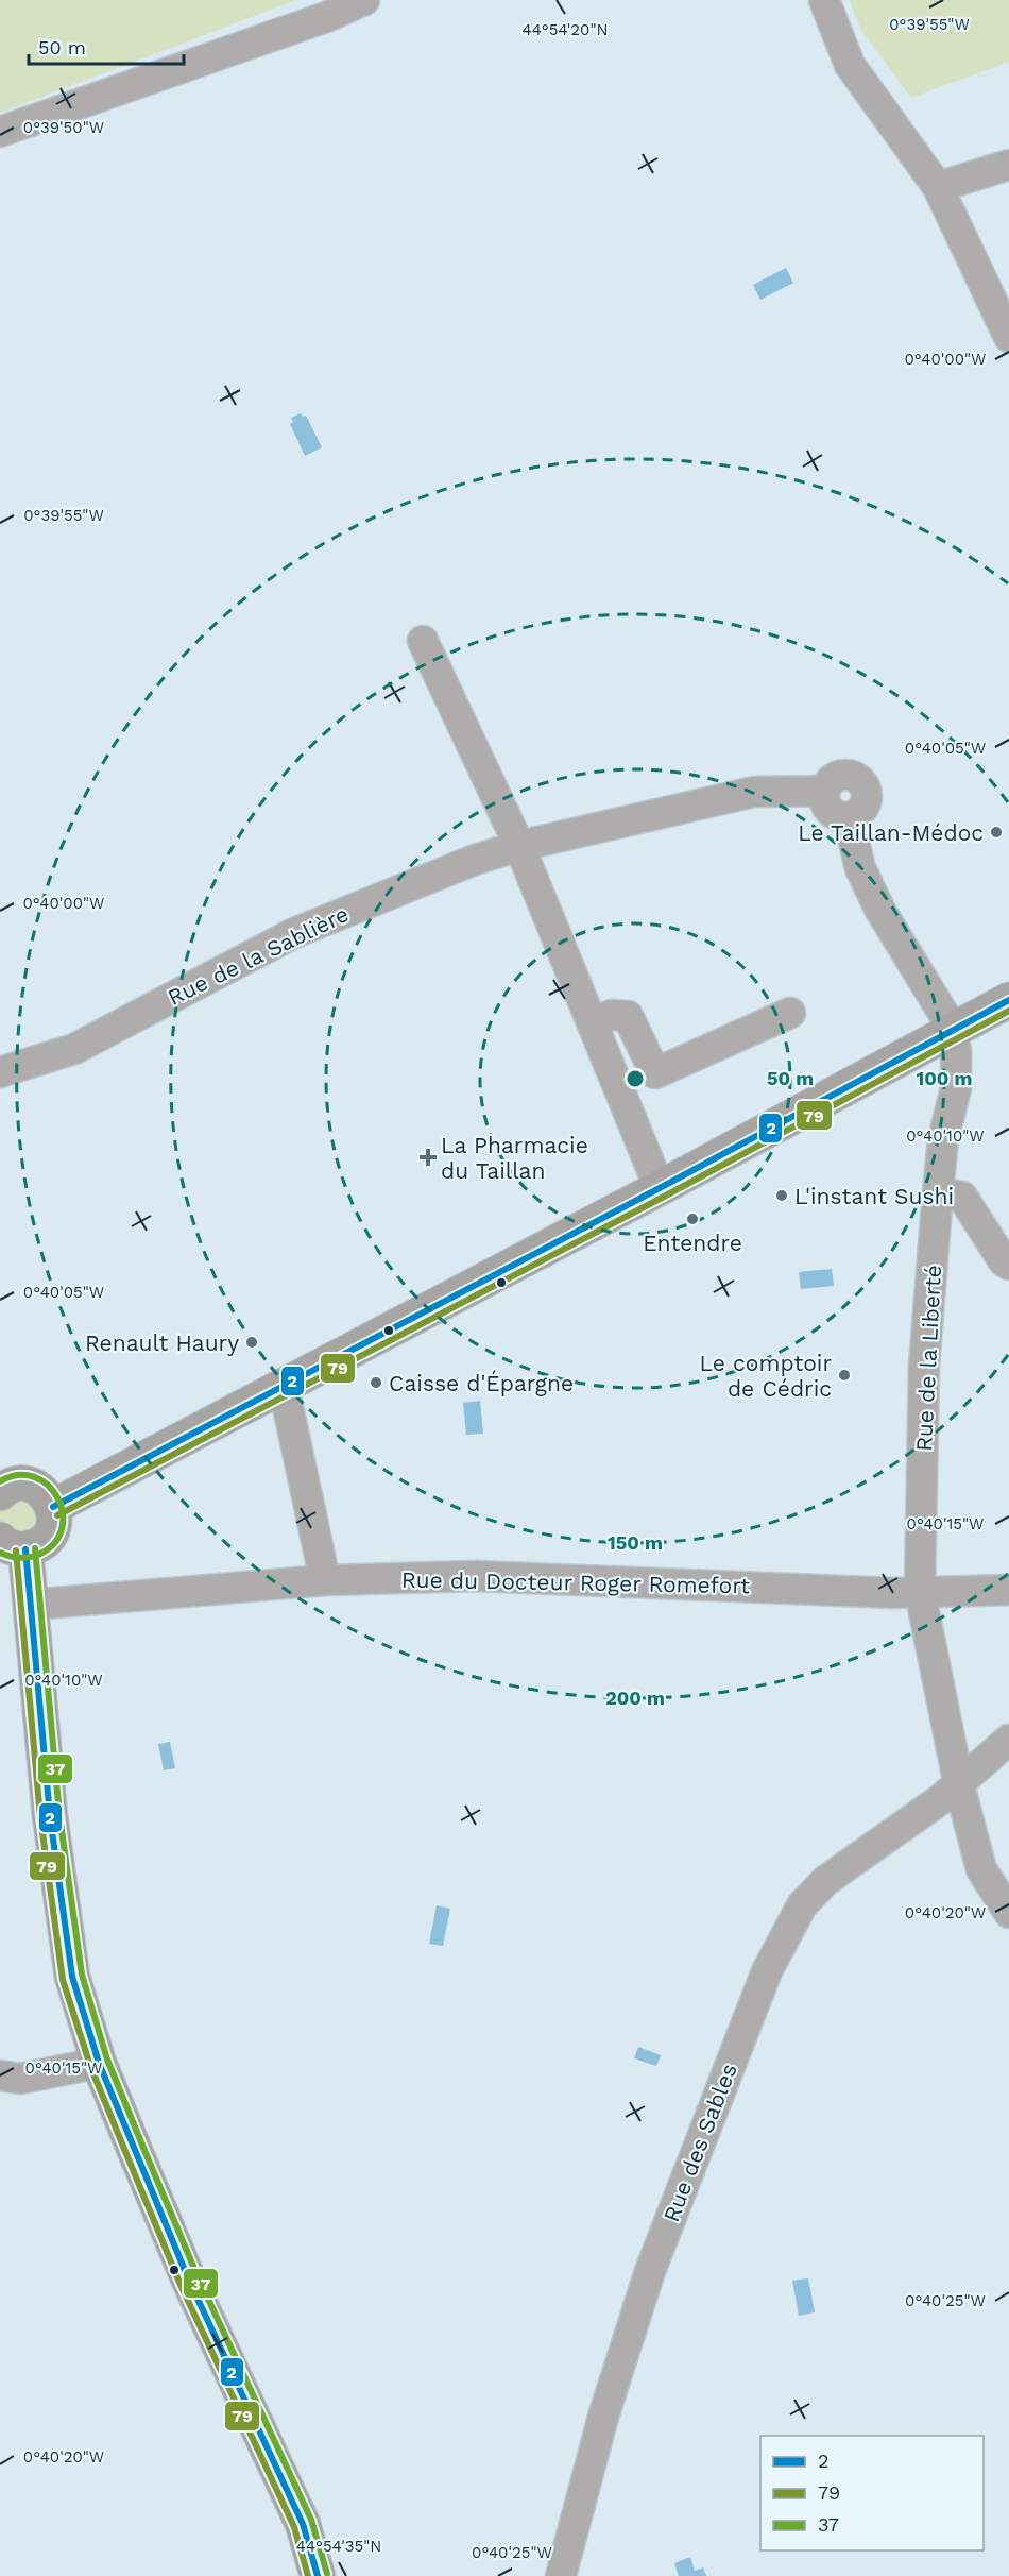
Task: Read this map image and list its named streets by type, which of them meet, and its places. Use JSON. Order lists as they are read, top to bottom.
{
  "streets": {
    "street": [
      "Rue de la Sablière",
      "Rue de la Liberté",
      "Rue du Docteur Roger Romefort",
      "Rue des Sables"
    ]
  },
  "crossings": [
    ["Rue de la Sablière", "Rue de la Liberté"],
    ["Rue de la Liberté", "Rue du Docteur Roger Romefort"],
    ["Rue de la Liberté", "Rue des Sables"]
  ],
  "places": {
    "other": [
      "Le Taillan-Médoc",
      "L'instant Sushi",
      "Entendre",
      "Renault Haury",
      "Le comptoir de Cédric",
      "Caisse d'Épargne"
    ],
    "health": ["La Pharmacie du Taillan"]
  },
  "lines": ["transit line 2", "transit line 79", "transit line 37"],
  "legend": ["2", "79", "37"],
  "scale_bar": "50 m",
  "coordinates": [
    "0°39'55\"W",
    "44°54'20\"N",
    "0°39'50\"W",
    "0°40'00\"W",
    "0°40'05\"W",
    "0°40'10\"W",
    "0°40'15\"W",
    "0°40'20\"W",
    "0°40'25\"W",
    "44°54'35\"N"
  ],
  "rings": [
    "50 m",
    "100 m",
    "150 m",
    "200 m"
  ]
}
